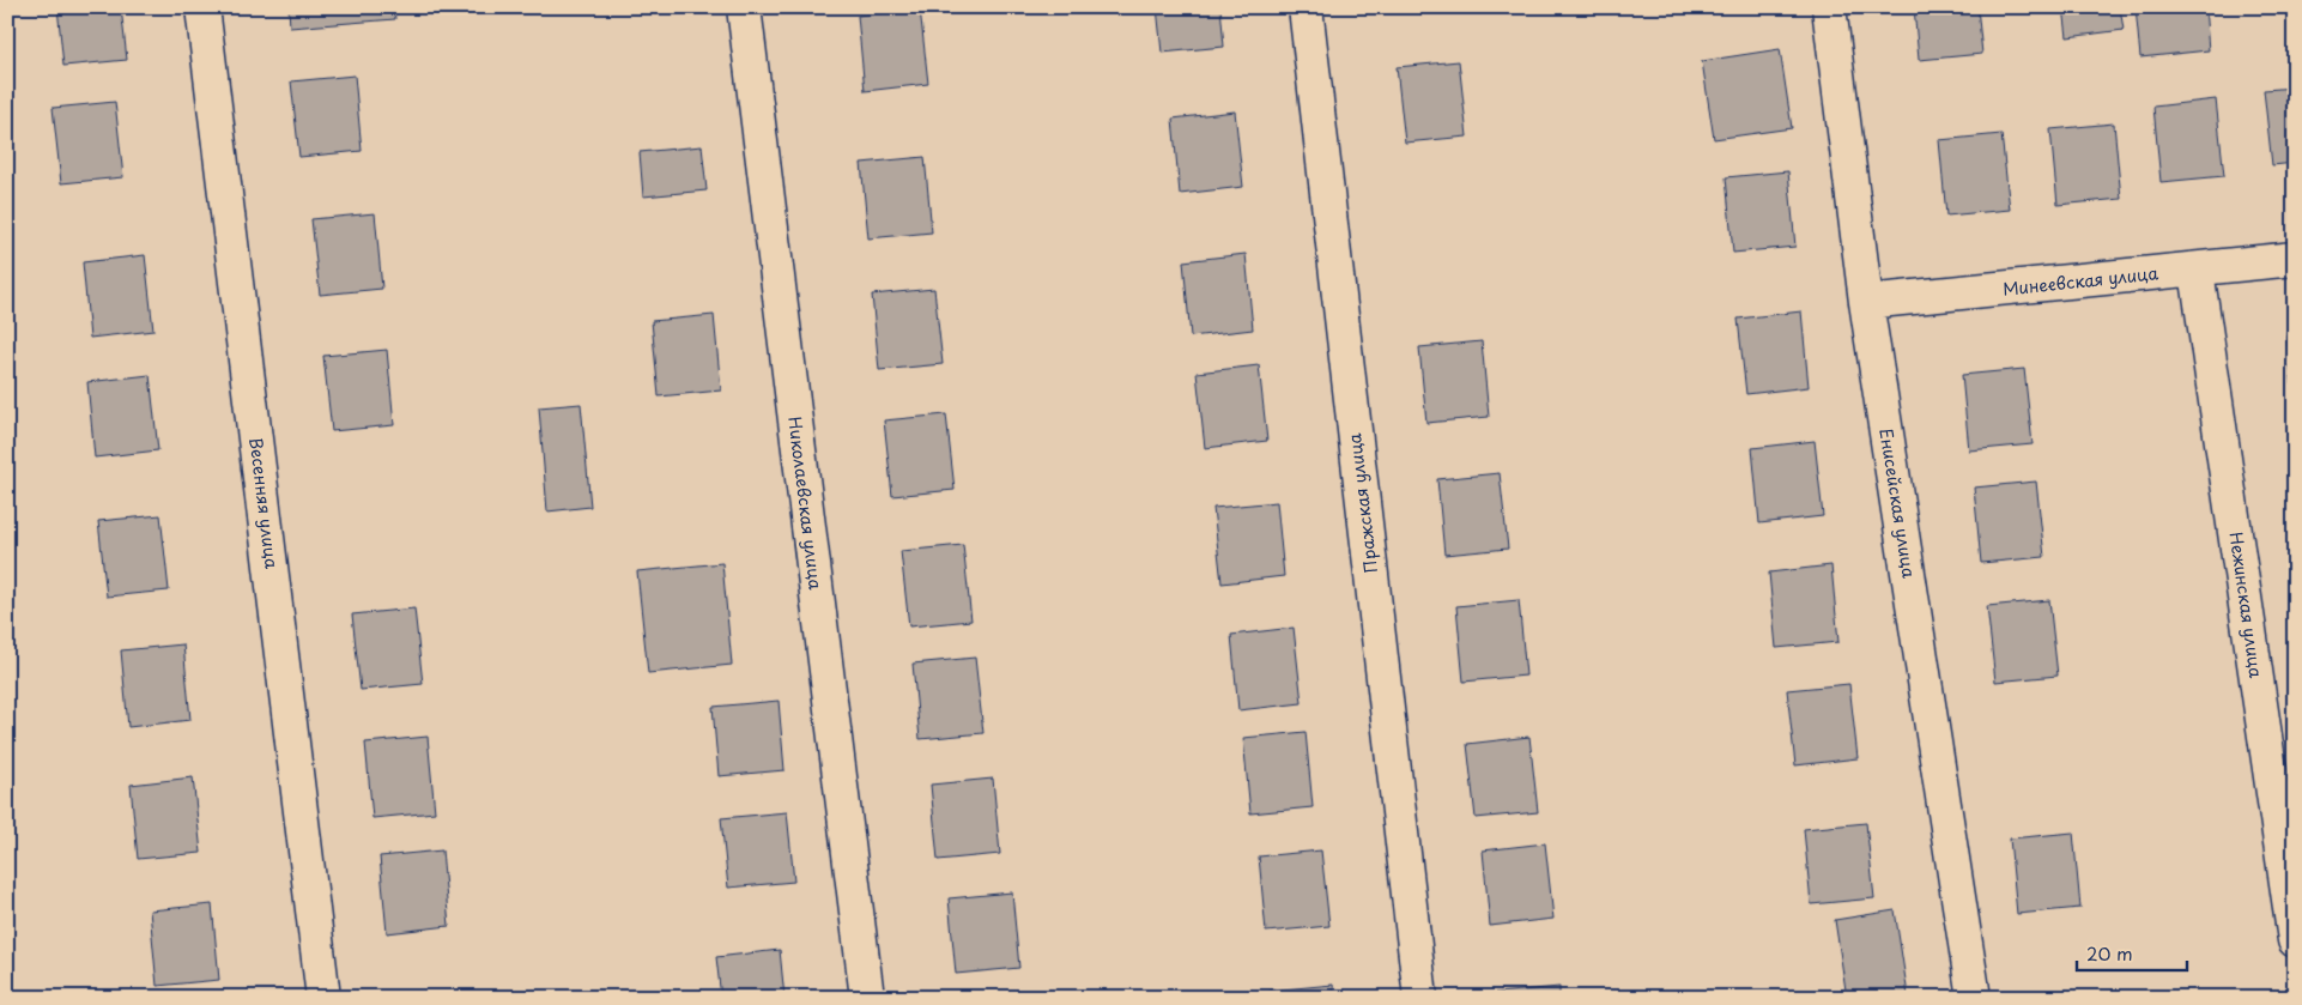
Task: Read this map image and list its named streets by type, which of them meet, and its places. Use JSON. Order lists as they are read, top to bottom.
{
  "streets": {
    "street": [
      "Минеевская улица",
      "Весенняя улица",
      "Николаевская улица",
      "Пражская улица",
      "Енисейская улица",
      "Нежинская улица"
    ]
  },
  "crossings": [
    ["Минеевская улица", "Енисейская улица"],
    ["Минеевская улица", "Нежинская улица"]
  ],
  "scale_bar": "20 m"
}
